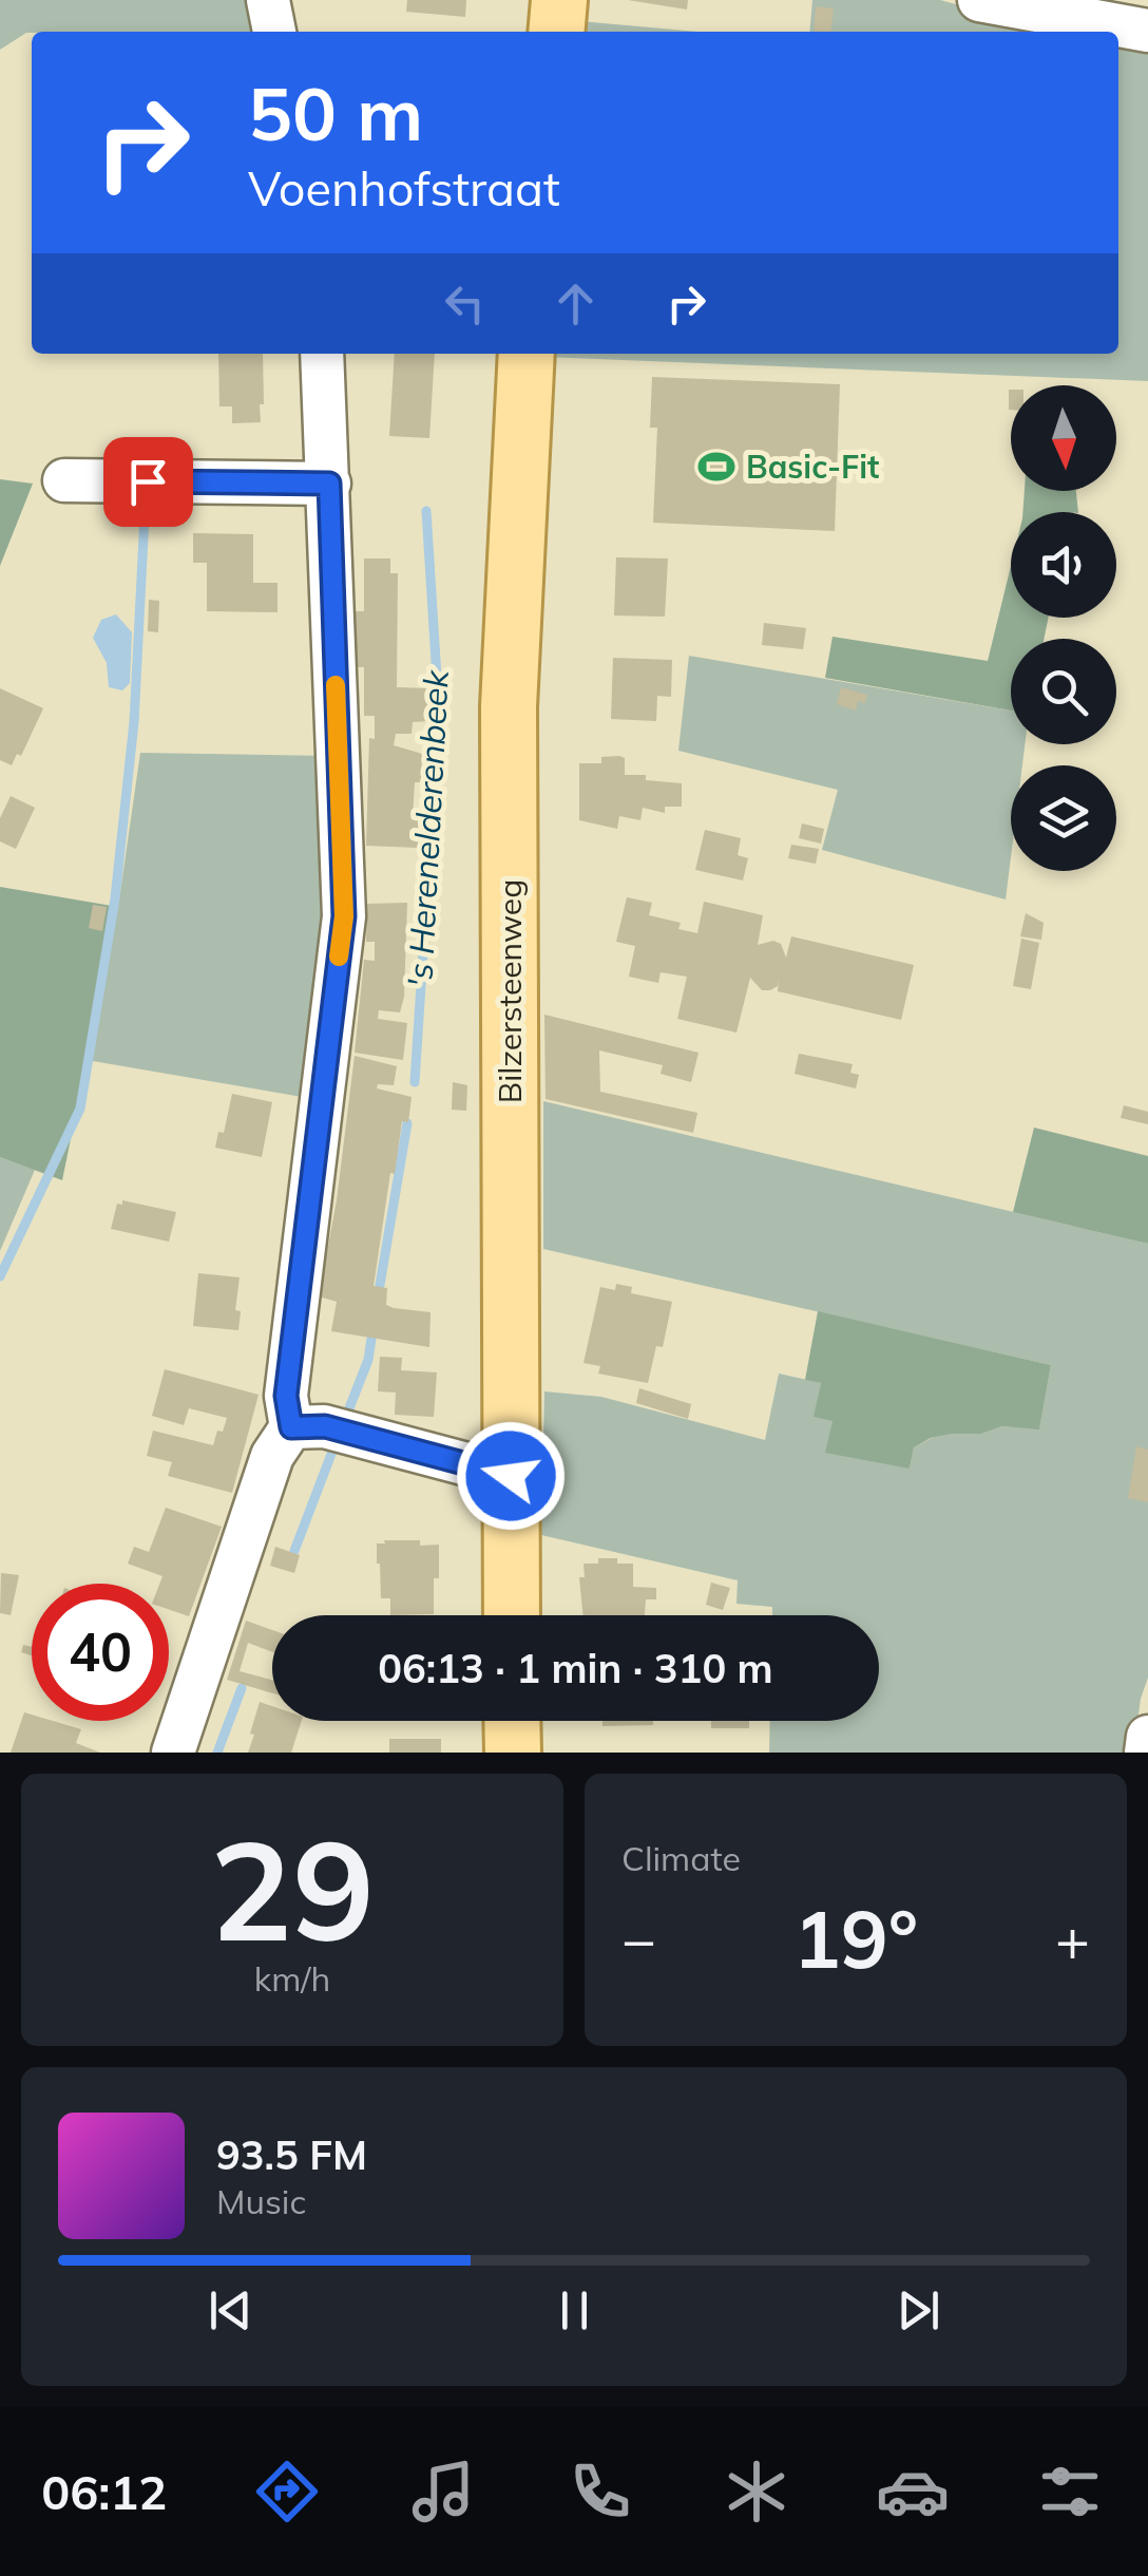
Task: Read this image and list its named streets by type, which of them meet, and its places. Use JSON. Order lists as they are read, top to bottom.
{
  "streets": {
    "main road": ["Bilzersteenweg"]
  },
  "water": ["'s Herenelderenbeek"],
  "places": {
    "sports": ["Basic-Fit"]
  },
  "north": "bottom",
  "page": {
    "turn": ["50 m", "Voenhofstraat"],
    "limit": "40",
    "trip": "06:13 · 1 min · 310 m",
    "tile": [
      ["29", "km/h"],
      "Climate"
    ],
    "heat": ["−", "19°", "+"],
    "song": ["93.5 FM", "Music"],
    "tabs": "06:12"
  }
}
